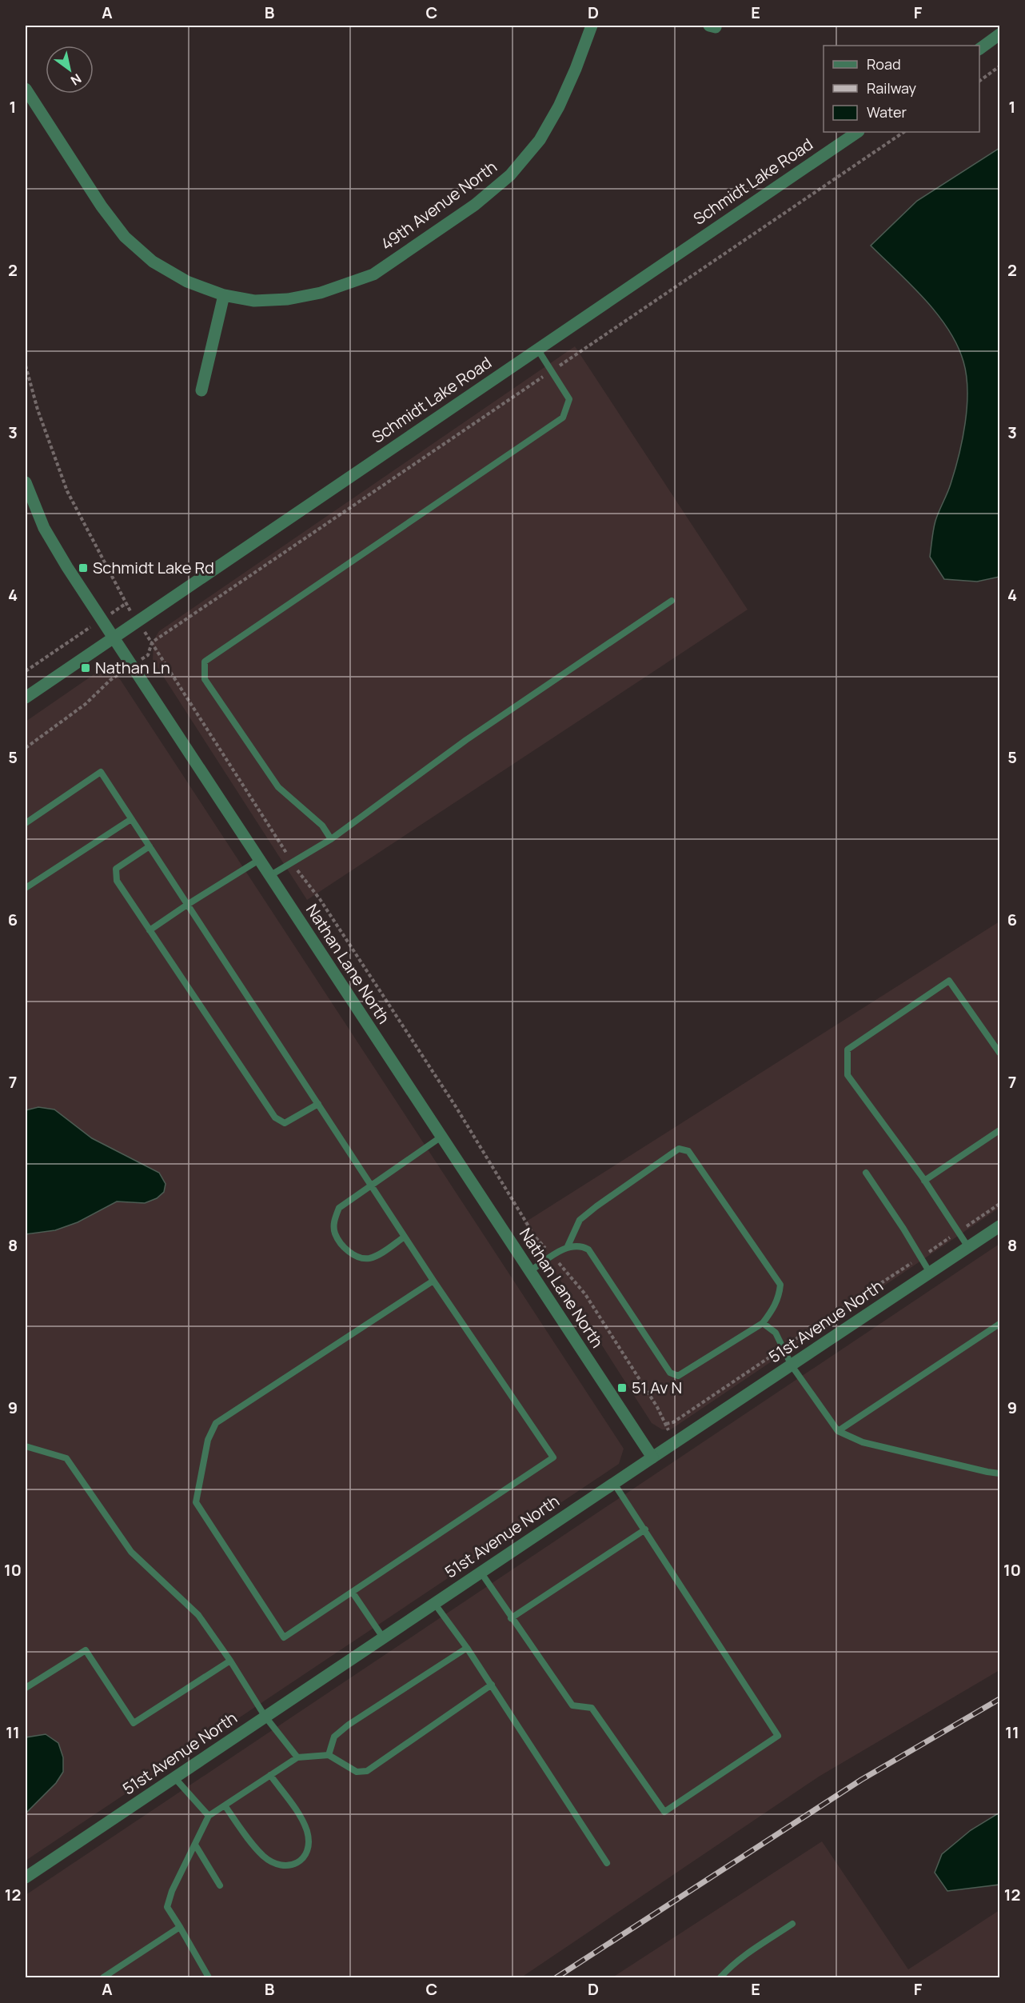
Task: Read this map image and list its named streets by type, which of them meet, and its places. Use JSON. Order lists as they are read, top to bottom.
{
  "streets": {
    "street": [
      "Schmidt Lake Road",
      "49th Avenue North",
      "Nathan Lane North",
      "51st Avenue North"
    ]
  },
  "crossings": [
    ["Schmidt Lake Road", "Nathan Lane North"],
    ["Nathan Lane North", "51st Avenue North"]
  ],
  "places": {
    "transit": ["Schmidt Lake Rd", "Nathan Ln", "51 Av N"]
  },
  "legend": ["Road", "Railway", "Water"],
  "north": "bottom right",
  "grid": {
    "columns": [
      "A",
      "B",
      "C",
      "D",
      "E",
      "F"
    ],
    "rows": [
      "1",
      "2",
      "3",
      "4",
      "5",
      "6",
      "7",
      "8",
      "9",
      "10",
      "11",
      "12"
    ]
  }
}
